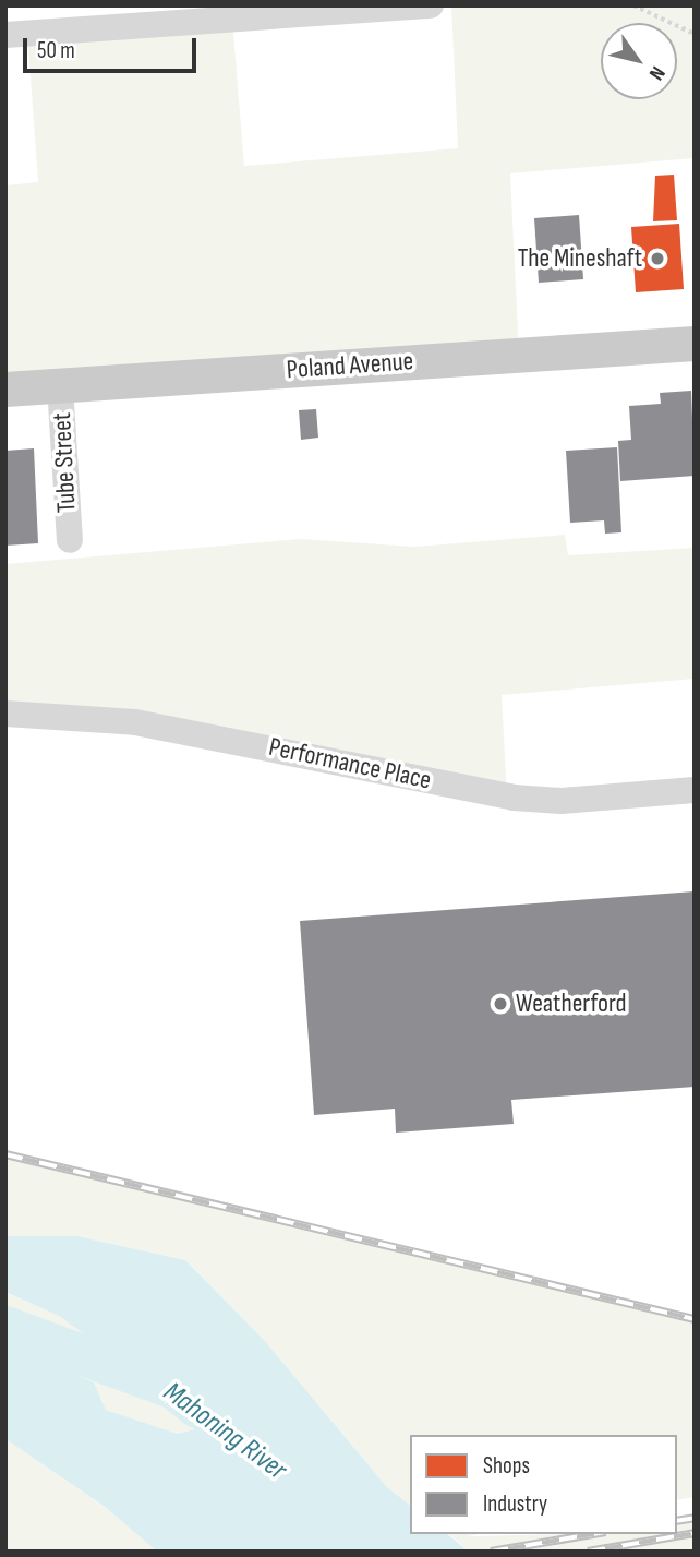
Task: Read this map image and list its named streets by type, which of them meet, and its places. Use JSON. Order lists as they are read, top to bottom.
{
  "streets": {
    "main road": ["Poland Avenue"],
    "street": ["Tube Street", "Performance Place"]
  },
  "crossings": [
    ["Poland Avenue", "Tube Street"]
  ],
  "water": ["Mahoning River"],
  "places": ["The Mineshaft", "Weatherford"],
  "legend": ["Shops", "Industry"],
  "scale_bar": "50 m",
  "north": "bottom right"
}
